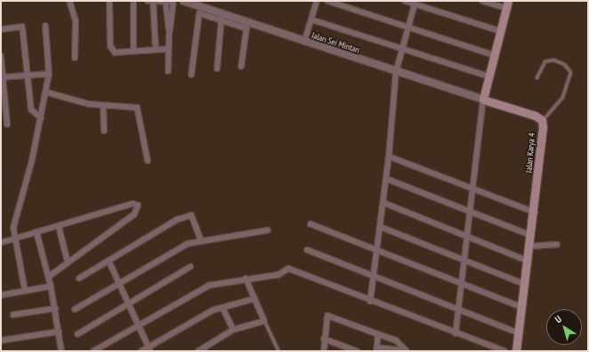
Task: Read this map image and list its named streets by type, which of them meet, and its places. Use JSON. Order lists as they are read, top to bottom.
{
  "streets": {
    "main road": ["Jalan Karya 4"],
    "street": ["Jalan Sei Mintan"]
  },
  "north": "top left"
}
